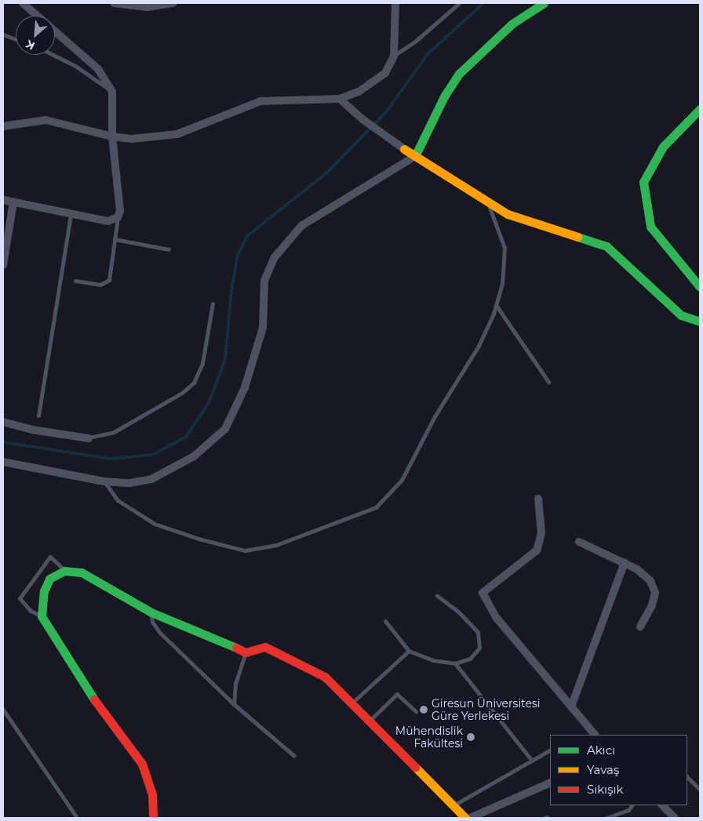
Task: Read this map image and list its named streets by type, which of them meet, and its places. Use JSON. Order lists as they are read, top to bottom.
{
  "places": ["Giresun Üniversitesi Güre Yerlekesi", "Mühendislik Fakültesi"],
  "legend": ["Akıcı", "Yavaş", "Sıkışık"],
  "north": "bottom left"
}
